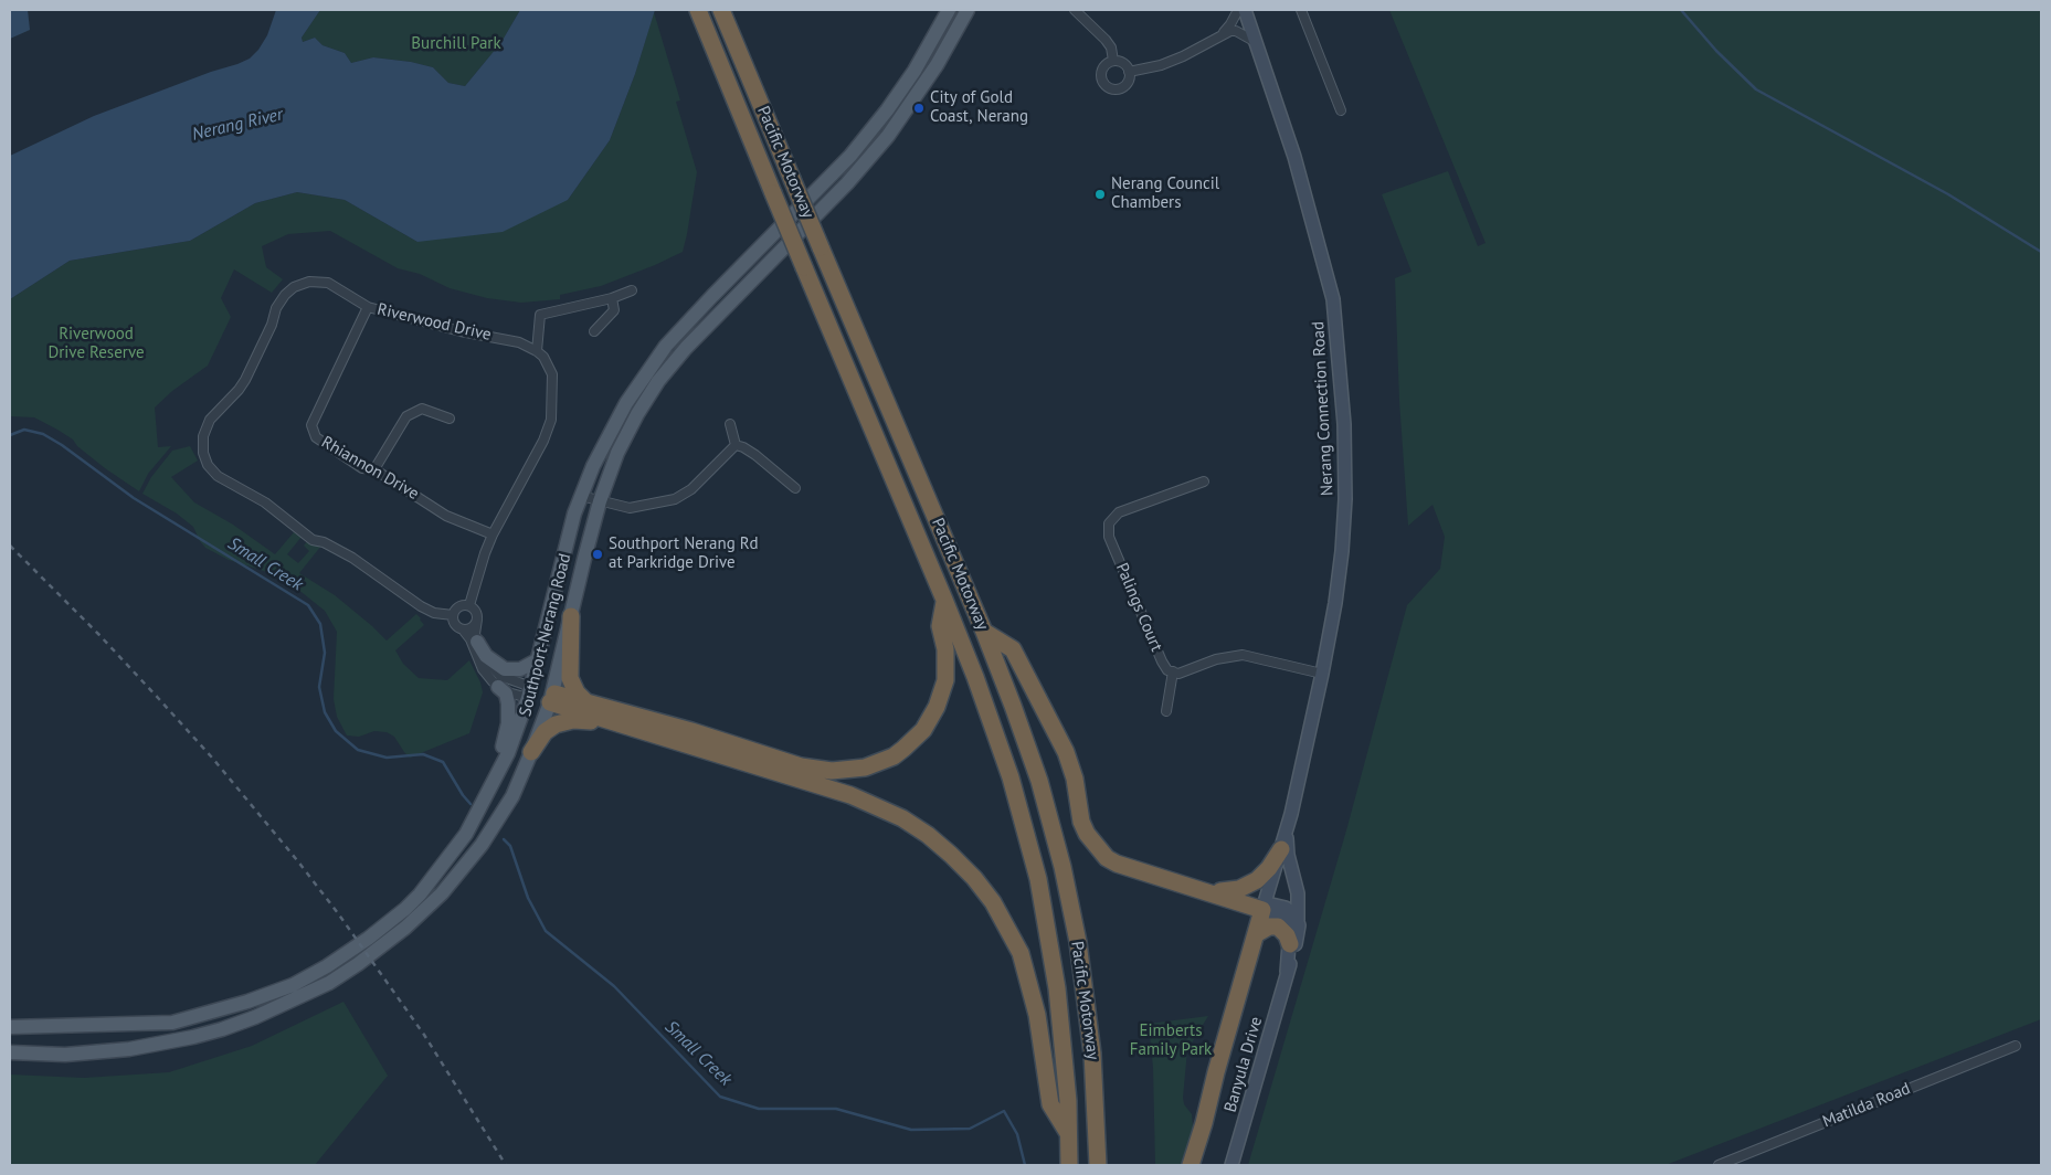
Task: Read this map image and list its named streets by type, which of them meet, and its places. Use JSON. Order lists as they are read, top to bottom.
{
  "streets": {
    "highway": ["Pacific Motorway"],
    "main road": ["Nerang Connection Road", "Southport-Nerang Road", "Banyula Drive"],
    "street": [
      "Riverwood Drive",
      "Rhiannon Drive",
      "Palings Court",
      "Matilda Road"
    ]
  },
  "crossings": [
    ["Riverwood Drive", "Rhiannon Drive"],
    ["Nerang Connection Road", "Banyula Drive"]
  ],
  "water": ["Nerang River", "Small Creek"],
  "parks": ["Burchill Park", "Riverwood Drive Reserve", "Eimberts Family Park"],
  "places": ["City of Gold Coast, Nerang", "Nerang Council Chambers", "Southport Nerang Rd at Parkridge Drive"]
}
